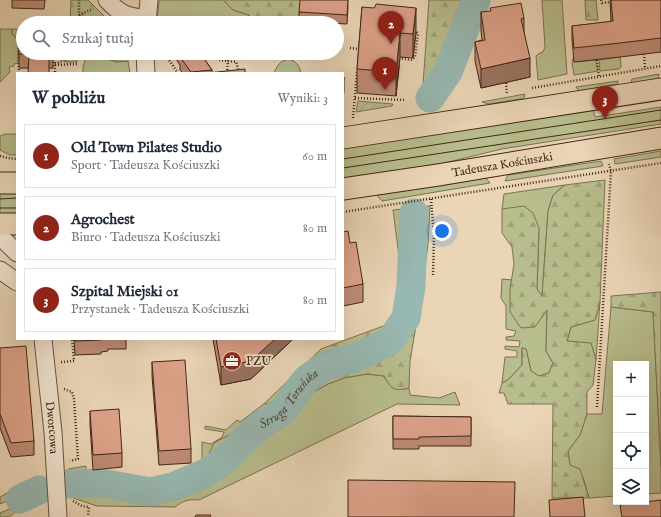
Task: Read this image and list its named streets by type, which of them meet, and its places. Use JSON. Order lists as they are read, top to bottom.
{
  "streets": {
    "main road": ["Tadeusza Kościuszki"],
    "street": ["Dworcowa"]
  },
  "water": ["Struga Toruńska"],
  "places": {
    "office": ["PZU"]
  },
  "page": {
    "pins": ["2", "1", "3"],
    "search": "Szukaj tutaj",
    "heading": ["W pobliżu", "Wyniki: 3"],
    "list": [
      {
        "mark": "1",
        "name": "Old Town Pilates Studio",
        "note": "Sport · Tadeusza Kościuszki",
        "value": "60 m"
      },
      {
        "mark": "2",
        "name": "Agrochest",
        "note": "Biuro · Tadeusza Kościuszki",
        "value": "80 m"
      },
      {
        "mark": "3",
        "name": "Szpital Miejski 01",
        "note": "Przystanek · Tadeusza Kościuszki",
        "value": "80 m"
      }
    ],
    "map_buttons": ["+", "−"]
  }
}
